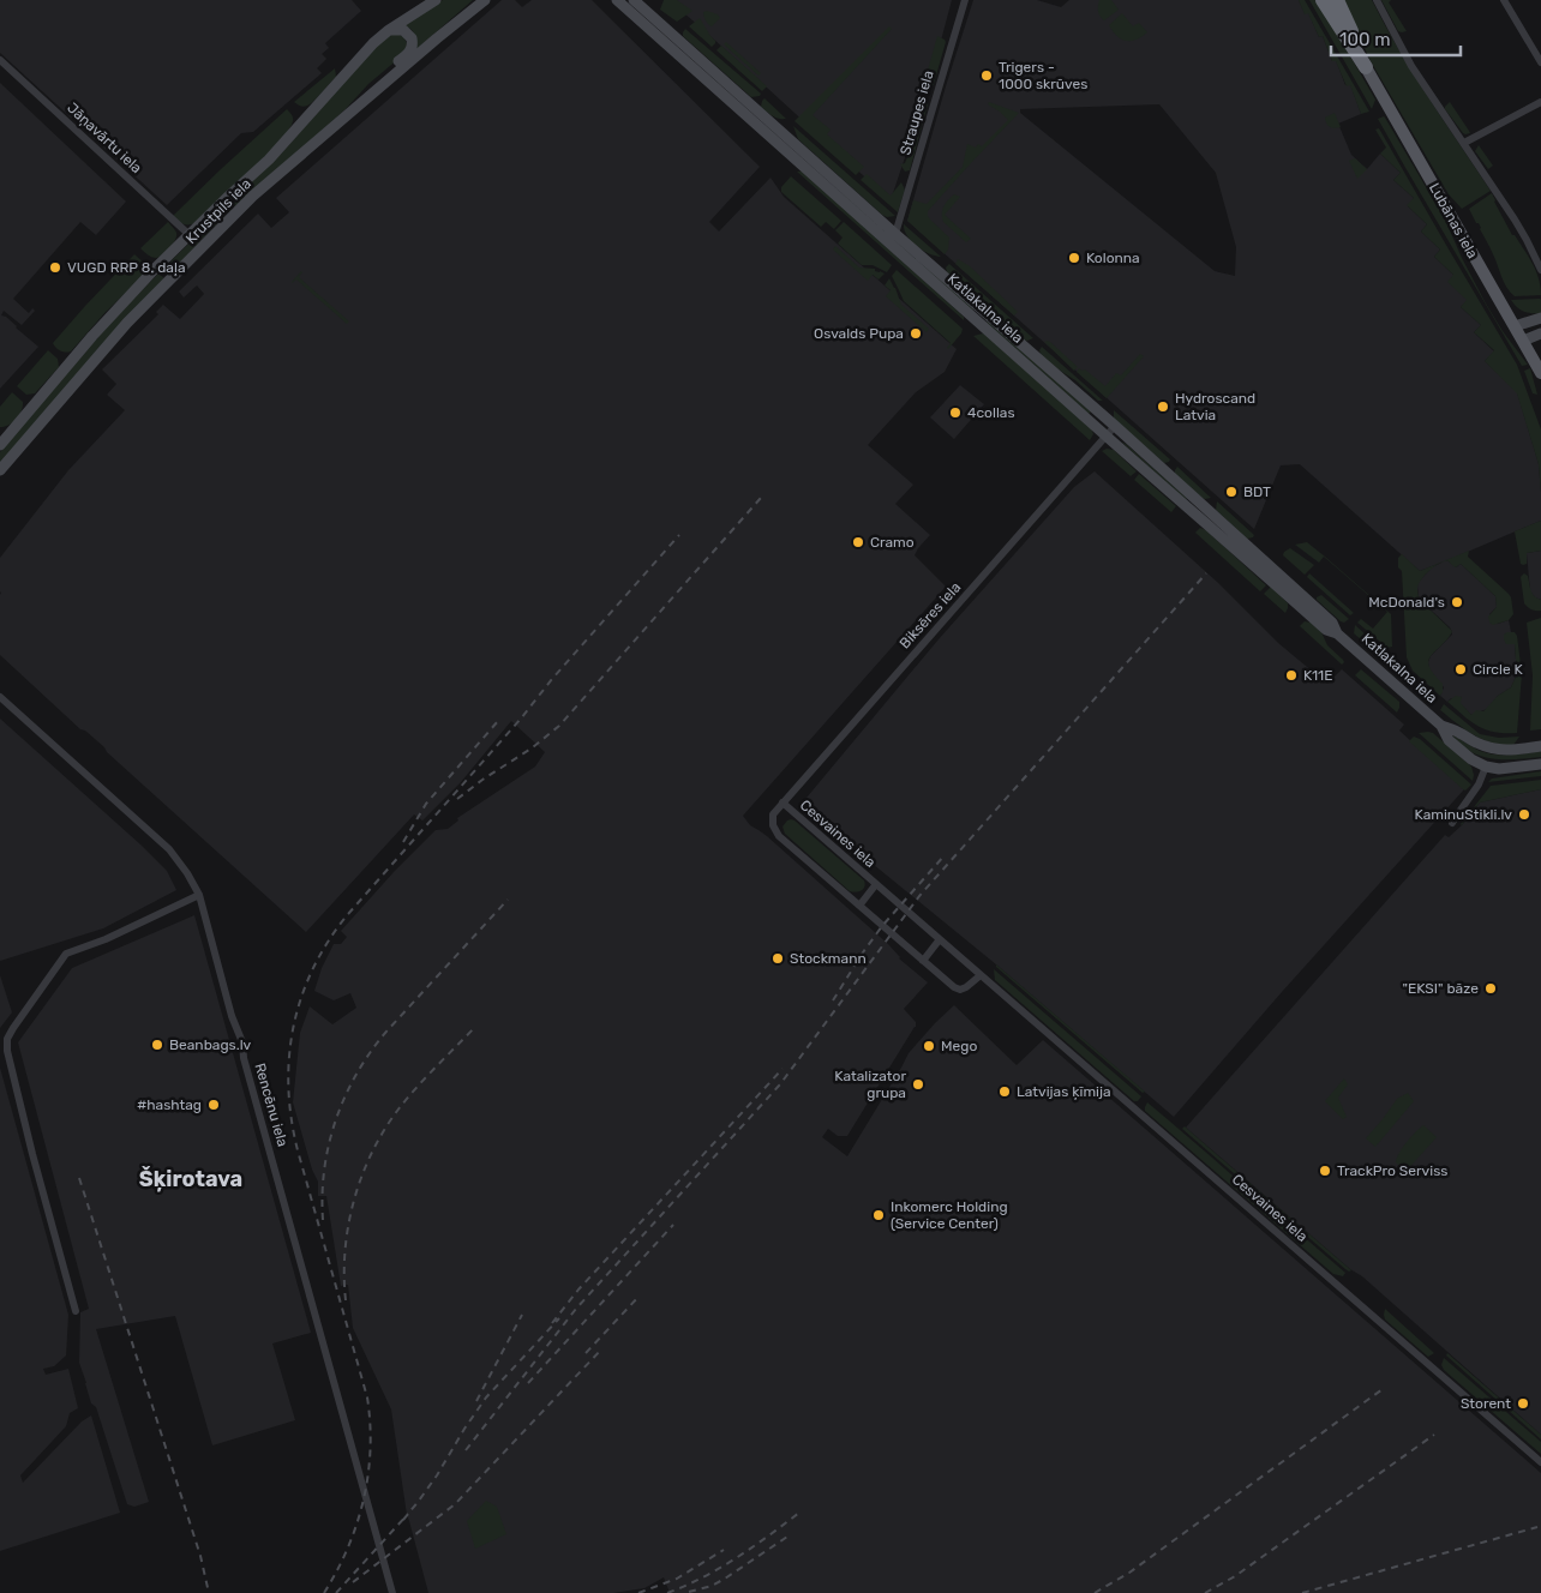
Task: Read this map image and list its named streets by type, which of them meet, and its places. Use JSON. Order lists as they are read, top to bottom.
{
  "streets": {
    "highway": ["Lubānas iela"],
    "street": [
      "Straupes iela",
      "Jāņavārtu iela",
      "Krustpils iela",
      "Katlakalna iela",
      "Biksēres iela",
      "Cesvaines iela",
      "Rencēnu iela"
    ]
  },
  "crossings": [
    ["Straupes iela", "Katlakalna iela"],
    ["Jāņavārtu iela", "Krustpils iela"],
    ["Katlakalna iela", "Biksēres iela"],
    ["Biksēres iela", "Cesvaines iela"]
  ],
  "districts": ["Šķirotava"],
  "places": [
    "Trigers - 1000 skrūves",
    "Kolonna",
    "VUGD RRP 8. daļa",
    "Osvalds Pupa",
    "Hydroscand Latvia",
    "4collas",
    "BDT",
    "Cramo",
    "McDonald's",
    "Circle K",
    "K11E",
    "KaminuStikli.lv",
    "Stockmann",
    "\"EKSI\" bāze",
    "Beanbags.lv",
    "Mego",
    "Katalizator grupa",
    "Latvijas ķīmija",
    "#hashtag",
    "TrackPro Serviss",
    "Inkomerc Holding (Service Center)",
    "Storent"
  ],
  "scale_bar": "100 m"
}
